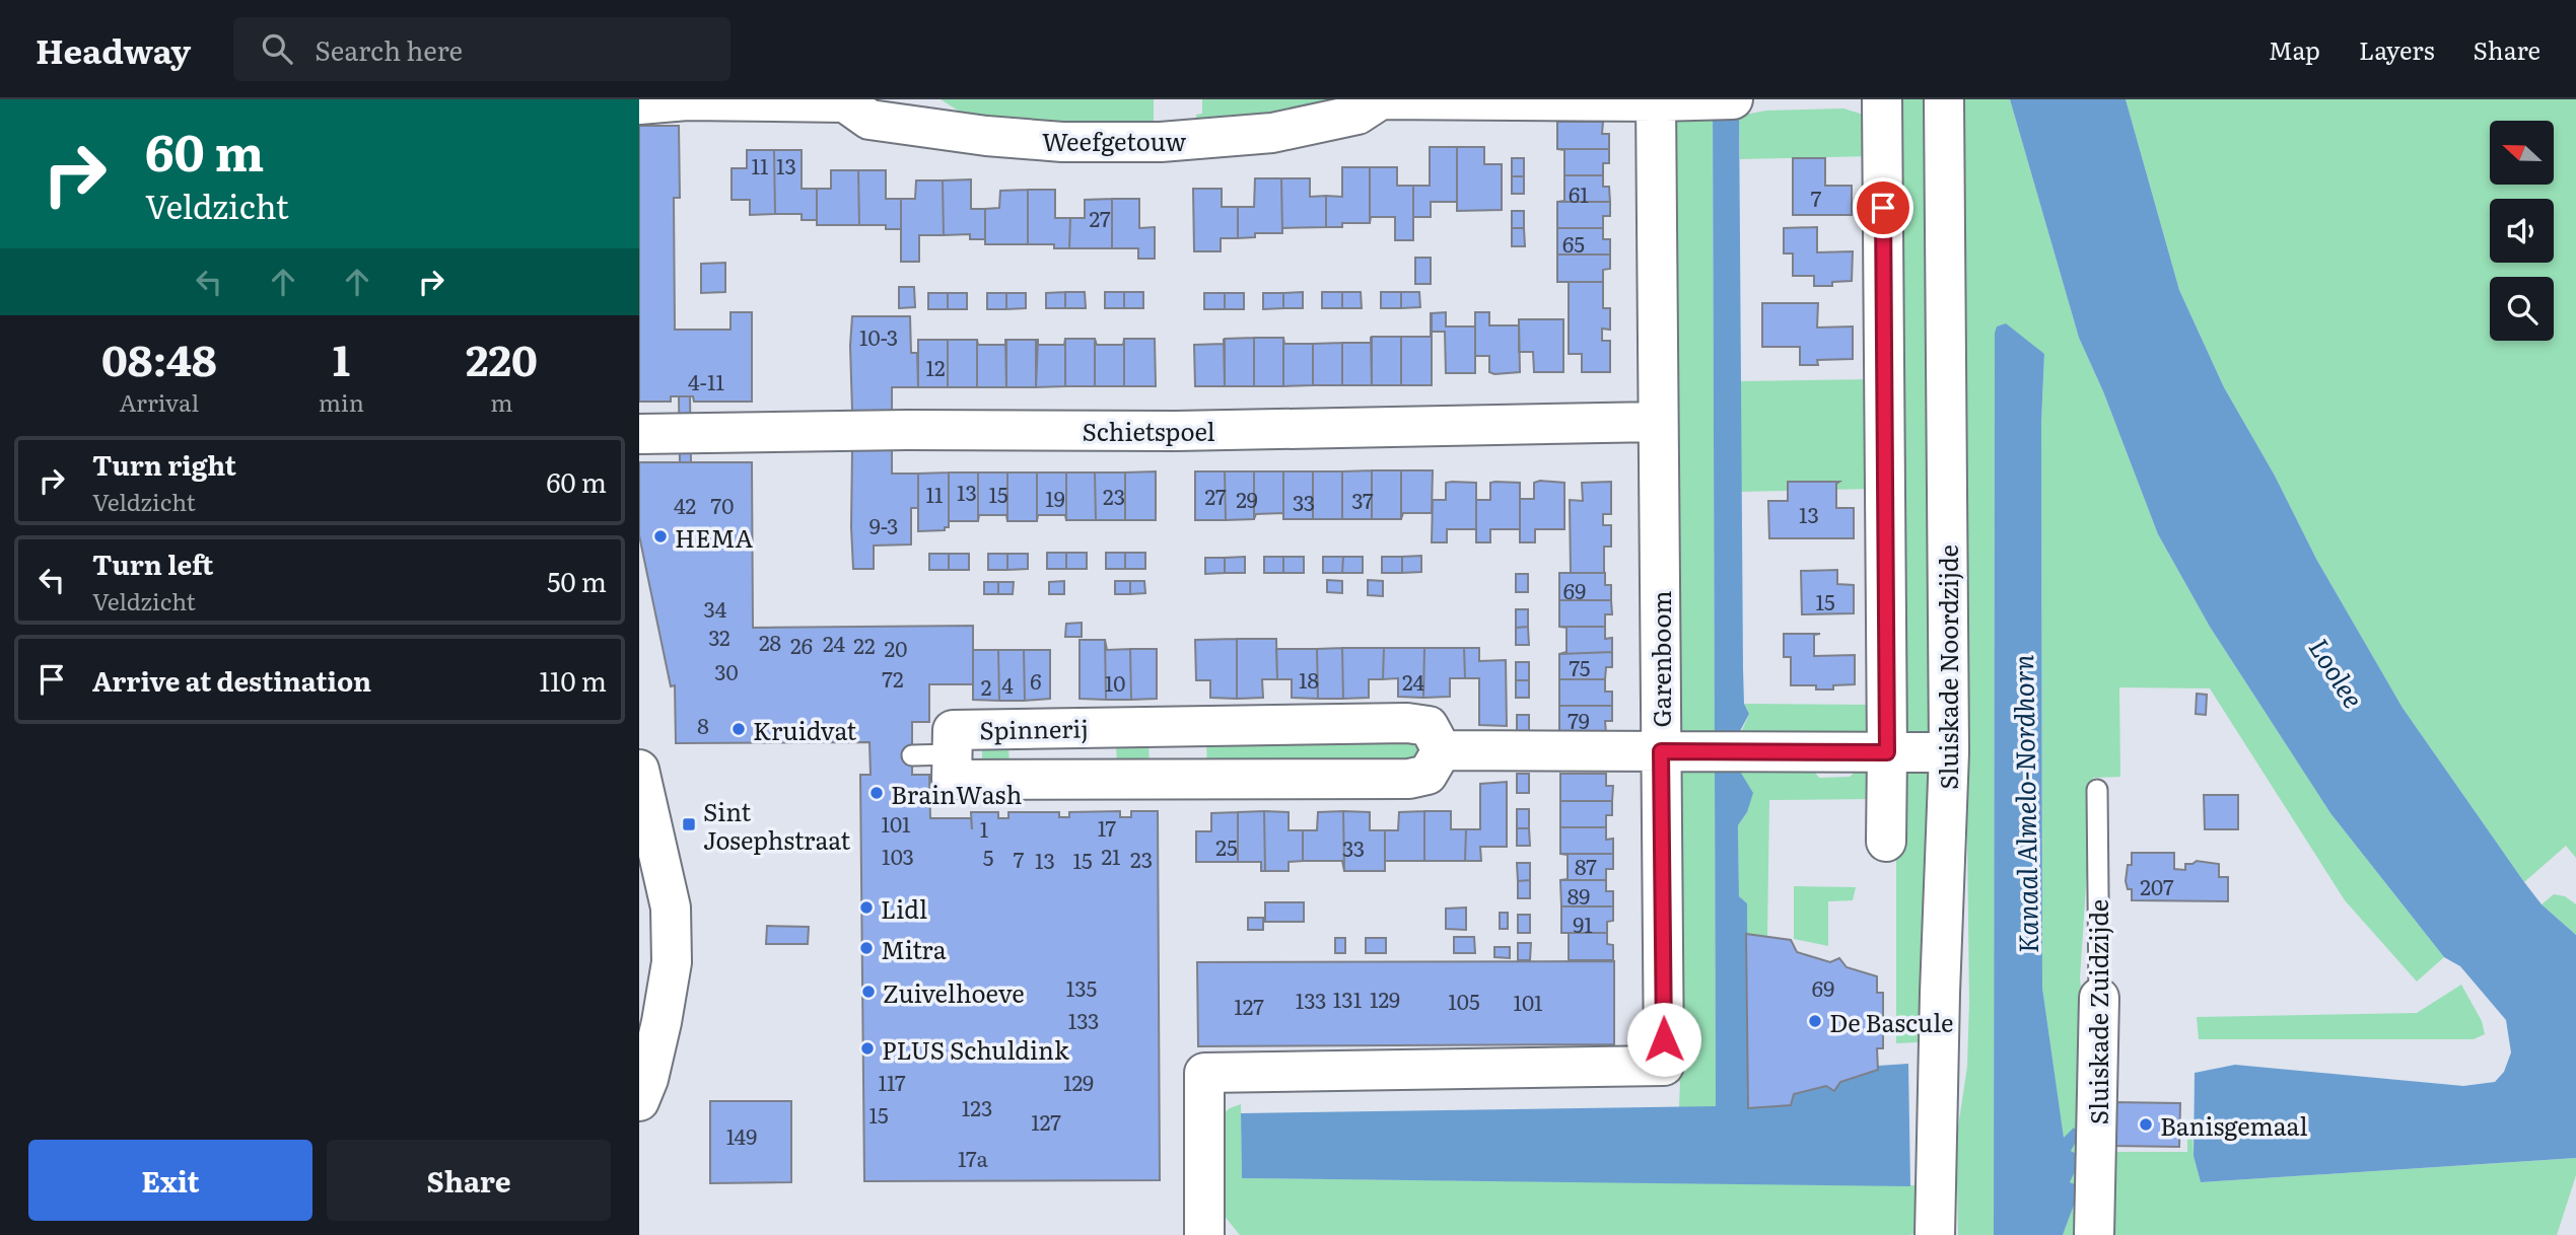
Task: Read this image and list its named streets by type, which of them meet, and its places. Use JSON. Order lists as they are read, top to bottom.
{
  "streets": {
    "street": [
      "Weefgetouw",
      "Schietspoel",
      "Garenboom",
      "Sluiskade Noordzijde",
      "Spinnerij",
      "Sluiskade Zuidzijde"
    ]
  },
  "crossings": [
    ["Weefgetouw", "Garenboom"],
    ["Schietspoel", "Garenboom"]
  ],
  "water": ["Loolee", "Kanaal Almelo-Nordhorn"],
  "places": {
    "other": [
      "HEMA",
      "Kruidvat",
      "BrainWash",
      "Lidl",
      "Mitra",
      "Zuivelhoeve",
      "De Bascule",
      "PLUS Schuldink",
      "Banisgemaal"
    ],
    "transit": ["Sint Josephstraat"]
  },
  "house_numbers": [
    "11",
    "13",
    "61",
    "7",
    "27",
    "65",
    "10-3",
    "12",
    "4-11",
    "13",
    "11",
    "15",
    "23",
    "27",
    "19",
    "29",
    "37",
    "33",
    "42",
    "70",
    "13",
    "9-3",
    "69",
    "15",
    "34",
    "32",
    "28",
    "24",
    "26",
    "22",
    "20",
    "75",
    "30",
    "72",
    "18",
    "6",
    "24",
    "10",
    "4",
    "2",
    "79",
    "8",
    "101",
    "17",
    "1",
    "25",
    "33",
    "103",
    "21",
    "5",
    "7",
    "23",
    "13",
    "15",
    "87",
    "207",
    "89",
    "91",
    "135",
    "69",
    "131",
    "129",
    "133",
    "105",
    "101",
    "127",
    "133",
    "117",
    "129",
    "123",
    "15",
    "127",
    "149",
    "17a"
  ],
  "north": "left",
  "page": {
    "header": "Headway",
    "search": "Search here",
    "nav": ["Map", "Layers", "Share"],
    "turn": ["60 m", "Veldzicht"],
    "eta": [
      "08:48",
      "Arrival",
      "1",
      "min",
      "220",
      "m"
    ],
    "list": [
      {
        "name": "Turn right",
        "note": "Veldzicht",
        "value": "60 m"
      },
      {
        "name": "Turn left",
        "note": "Veldzicht",
        "value": "50 m"
      },
      {
        "name": "Arrive at destination",
        "value": "110 m"
      }
    ],
    "buttons": ["Exit", "Share"]
  }
}
